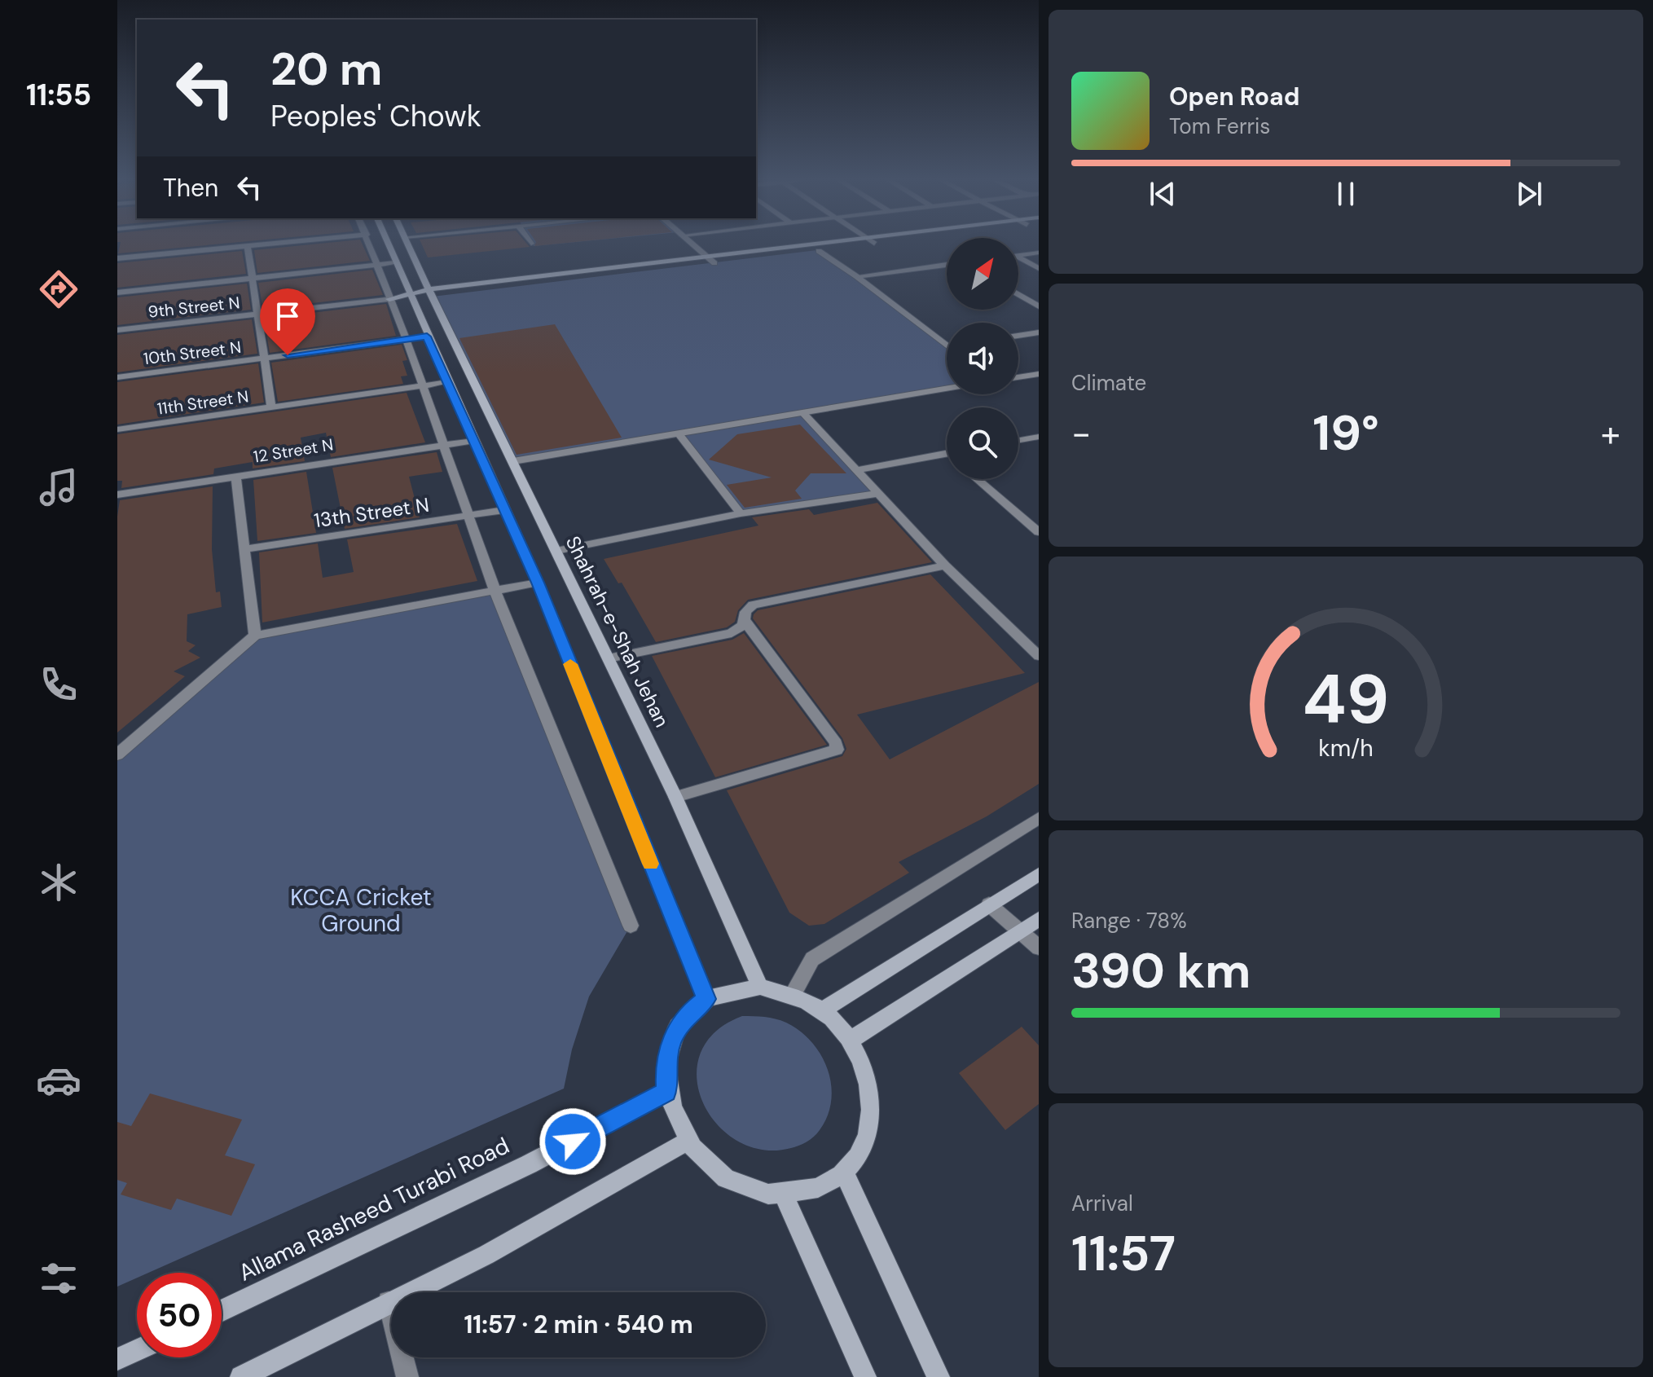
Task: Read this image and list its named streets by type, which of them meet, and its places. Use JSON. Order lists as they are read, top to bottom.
{
  "streets": {
    "main road": ["Shahrah-e-Shah Jehan", "Allama Rasheed Turabi Road"],
    "street": [
      "9th Street N",
      "10th Street N",
      "11th Street N",
      "12 Street N",
      "13th Street N"
    ]
  },
  "crossings": [
    ["Shahrah-e-Shah Jehan", "Allama Rasheed Turabi Road"]
  ],
  "parks": ["KCCA Cricket Ground"],
  "north": "top right",
  "page": {
    "tabs": "11:55",
    "turn": ["20 m", "Peoples' Chowk"],
    "song": ["Open Road", "Tom Ferris"],
    "then": "Then",
    "tile": [
      "Climate",
      ["Range · 78%", "390 km"],
      ["Arrival", "11:57"]
    ],
    "heat": ["−", "19°", "+"],
    "limit": "50",
    "trip": "11:57 · 2 min · 540 m",
    "gauge": ["49", "km/h"]
  }
}
